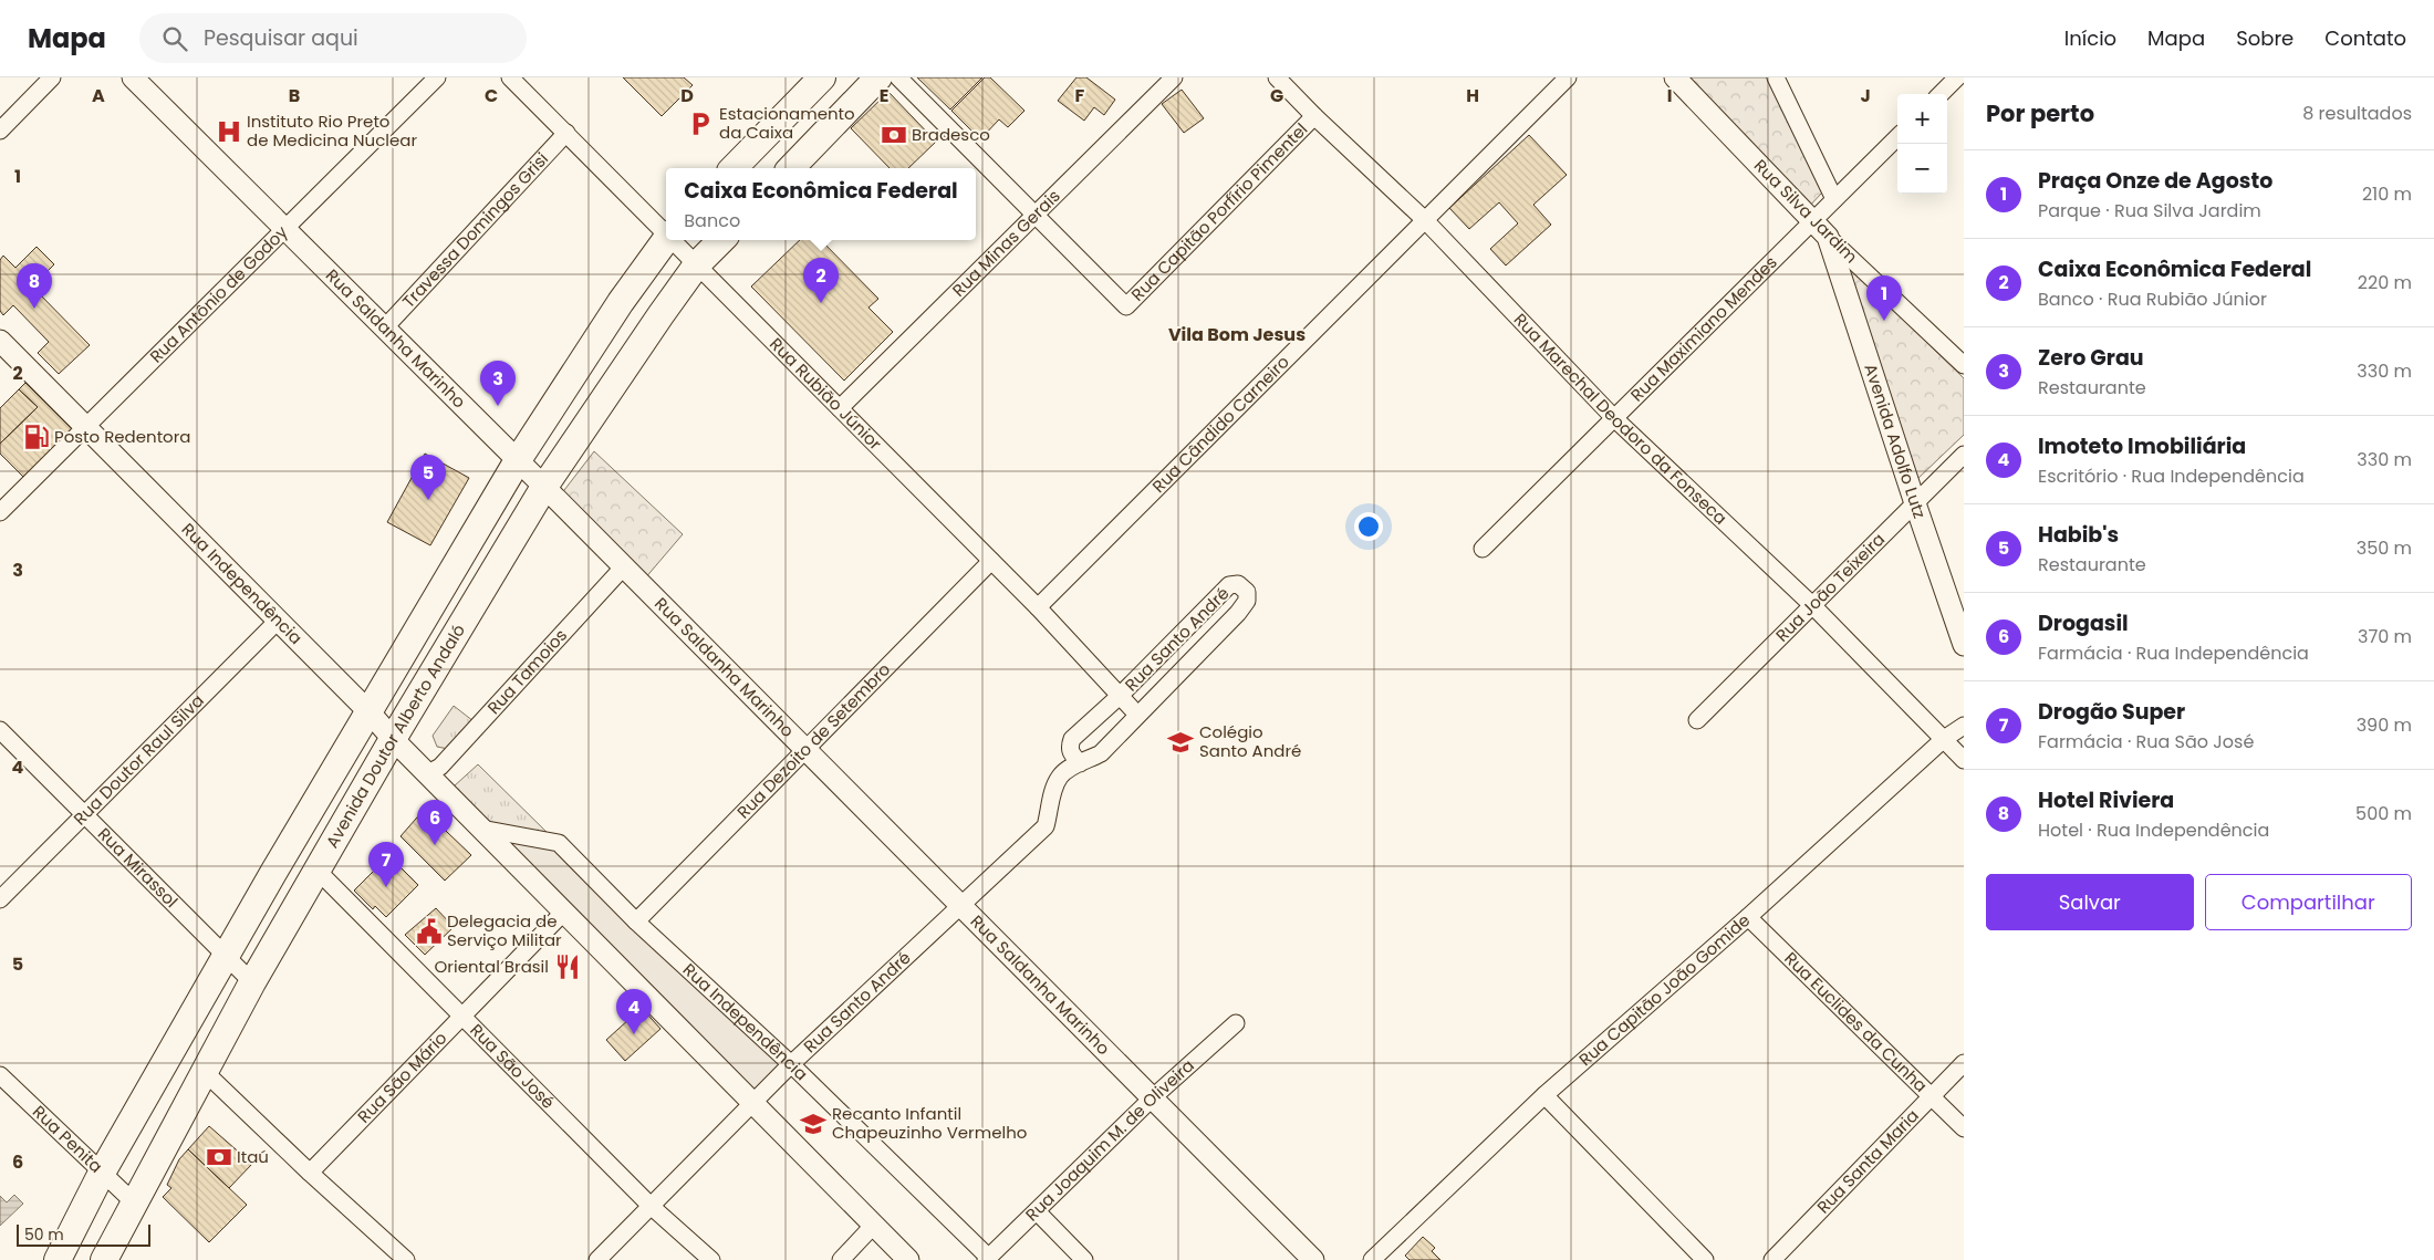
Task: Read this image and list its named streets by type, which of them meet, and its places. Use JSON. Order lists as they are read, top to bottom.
{
  "streets": {
    "main road": ["Avenida Doutor Alberto Andaló"],
    "street": [
      "Rua Capitão Porfírio Pimentel",
      "Rua Silva Jardim",
      "Travessa Domingos Grisi",
      "Rua Minas Gerais",
      "Rua Antônio de Godoy",
      "Rua Maximiano Mendes",
      "Rua Saldanha Marinho",
      "Rua Rubião Júnior",
      "Rua Marechal Deodoro da Fonseca",
      "Rua Cândido Carneiro",
      "Avenida Adolfo Lutz",
      "Rua Independência",
      "Rua João Teixeira",
      "Rua Santo André",
      "Rua Tamoios",
      "Rua Dezoito de Setembro",
      "Rua Doutor Raul Silva",
      "Rua Mirassol",
      "Rua Capitão João Gomide",
      "Rua Euclides da Cunha",
      "Rua São José",
      "Rua São Mário",
      "Rua Penita",
      "Rua Joaquim M. de Oliveira",
      "Rua Santa Maria"
    ]
  },
  "crossings": [
    ["Rua Capitão Porfírio Pimentel", "Rua Minas Gerais"],
    ["Rua Capitão Porfírio Pimentel", "Rua Marechal Deodoro da Fonseca"],
    ["Rua Silva Jardim", "Rua Maximiano Mendes"],
    ["Rua Silva Jardim", "Avenida Adolfo Lutz"],
    ["Travessa Domingos Grisi", "Rua Saldanha Marinho"],
    ["Travessa Domingos Grisi", "Rua Rubião Júnior"],
    ["Rua Minas Gerais", "Rua Rubião Júnior"],
    ["Rua Antônio de Godoy", "Rua Saldanha Marinho"],
    ["Rua Antônio de Godoy", "Rua Independência"],
    ["Rua Maximiano Mendes", "Rua Marechal Deodoro da Fonseca"],
    ["Rua Saldanha Marinho", "Rua Santo André"],
    ["Rua Saldanha Marinho", "Rua Tamoios"],
    ["Rua Saldanha Marinho", "Avenida Doutor Alberto Andaló"],
    ["Rua Saldanha Marinho", "Rua Dezoito de Setembro"],
    ["Rua Saldanha Marinho", "Rua Joaquim M. de Oliveira"],
    ["Rua Rubião Júnior", "Rua Cândido Carneiro"],
    ["Rua Rubião Júnior", "Rua Santo André"],
    ["Rua Rubião Júnior", "Avenida Doutor Alberto Andaló"],
    ["Rua Rubião Júnior", "Rua Dezoito de Setembro"],
    ["Rua Marechal Deodoro da Fonseca", "Rua Cândido Carneiro"],
    ["Rua Marechal Deodoro da Fonseca", "Rua João Teixeira"],
    ["Rua Marechal Deodoro da Fonseca", "Rua Capitão João Gomide"],
    ["Avenida Adolfo Lutz", "Rua João Teixeira"],
    ["Rua Independência", "Rua Santo André"],
    ["Rua Independência", "Rua Tamoios"],
    ["Rua Independência", "Avenida Doutor Alberto Andaló"],
    ["Rua Independência", "Rua Dezoito de Setembro"],
    ["Rua Independência", "Rua Doutor Raul Silva"],
    ["Rua Independência", "Rua São Mário"],
    ["Rua Independência", "Rua Joaquim M. de Oliveira"],
    ["Rua Santo André", "Rua São José"],
    ["Avenida Doutor Alberto Andaló", "Rua Mirassol"],
    ["Avenida Doutor Alberto Andaló", "Rua São José"],
    ["Avenida Doutor Alberto Andaló", "Rua Penita"],
    ["Rua Doutor Raul Silva", "Rua Mirassol"],
    ["Rua Capitão João Gomide", "Rua Euclides da Cunha"],
    ["Rua Euclides da Cunha", "Rua Santa Maria"],
    ["Rua São José", "Rua São Mário"]
  ],
  "districts": ["Vila Bom Jesus"],
  "places": {
    "parking": ["Estacionamento da Caixa"],
    "hospital": ["Instituto Rio Preto de Medicina Nuclear"],
    "bank": ["Bradesco", "Itaú"],
    "fuel station": ["Posto Redentora"],
    "school or university": ["Colégio Santo André", "Recanto Infantil Chapeuzinho Vermelho"],
    "public building": ["Delegacia de Serviço Militar"],
    "restaurant": ["Oriental Brasil"]
  },
  "scale_bar": "50 m",
  "page": {
    "header": "Mapa",
    "search": "Pesquisar aqui",
    "nav": [
      "Início",
      "Mapa",
      "Sobre",
      "Contato"
    ],
    "heading": ["Por perto", "8 resultados"],
    "map_buttons": ["+", "−"],
    "list": [
      {
        "mark": "1",
        "name": "Praça Onze de Agosto",
        "note": "Parque · Rua Silva Jardim",
        "value": "210 m"
      },
      {
        "mark": "2",
        "name": "Caixa Econômica Federal",
        "note": "Banco · Rua Rubião Júnior",
        "value": "220 m"
      },
      {
        "mark": "3",
        "name": "Zero Grau",
        "note": "Restaurante",
        "value": "330 m"
      },
      {
        "mark": "4",
        "name": "Imoteto Imobiliária",
        "note": "Escritório · Rua Independência",
        "value": "330 m"
      },
      {
        "mark": "5",
        "name": "Habib's",
        "note": "Restaurante",
        "value": "350 m"
      },
      {
        "mark": "6",
        "name": "Drogasil",
        "note": "Farmácia · Rua Independência",
        "value": "370 m"
      },
      {
        "mark": "7",
        "name": "Drogão Super",
        "note": "Farmácia · Rua São José",
        "value": "390 m"
      },
      {
        "mark": "8",
        "name": "Hotel Riviera",
        "note": "Hotel · Rua Independência",
        "value": "500 m"
      }
    ],
    "popup": ["Caixa Econômica Federal", "Banco"],
    "pins": [
      "2",
      "8",
      "1",
      "3",
      "5",
      "6",
      "7",
      "4"
    ],
    "buttons": ["Salvar", "Compartilhar"],
    "scale": "50 m"
  },
  "grid": {
    "columns": [
      "A",
      "B",
      "C",
      "D",
      "E",
      "F",
      "G",
      "H",
      "I",
      "J"
    ],
    "rows": [
      "1",
      "2",
      "3",
      "4",
      "5",
      "6"
    ]
  }
}
